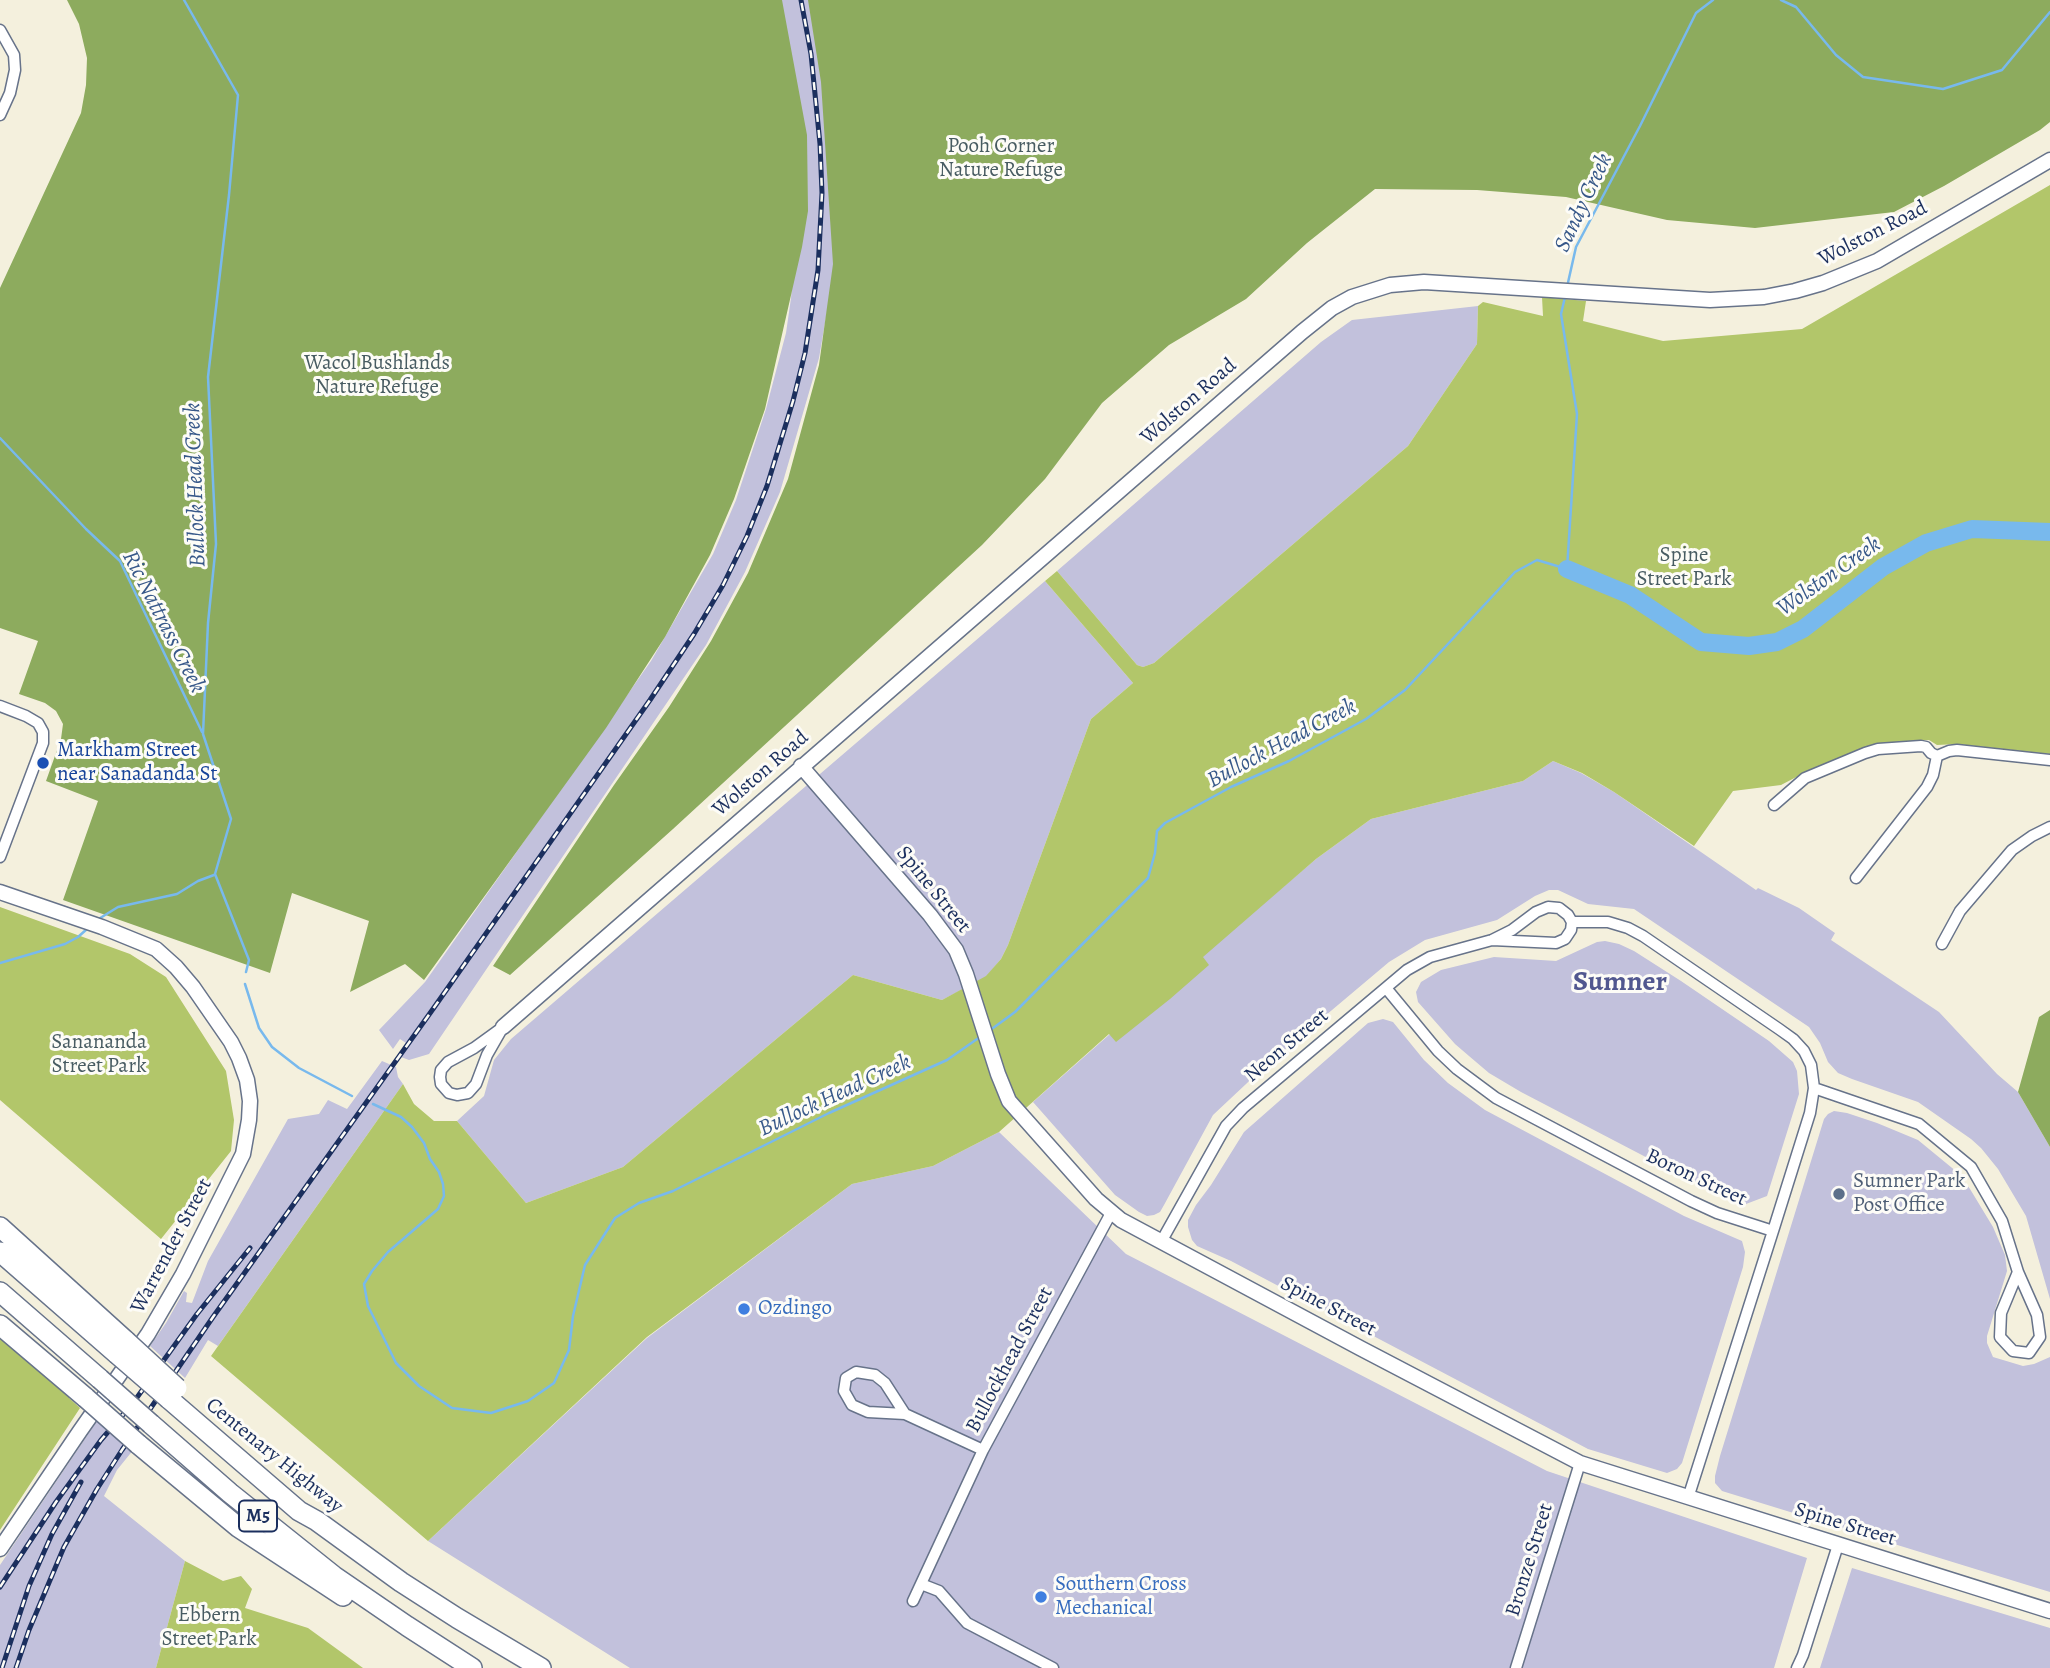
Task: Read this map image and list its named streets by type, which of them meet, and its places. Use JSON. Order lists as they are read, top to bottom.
{
  "streets": {
    "highway": ["Centenary Highway", "M5"],
    "street": [
      "Wolston Road",
      "Spine Street",
      "Neon Street",
      "Boron Street",
      "Warrender Street",
      "Bullockhead Street",
      "Bronze Street"
    ]
  },
  "crossings": [
    ["Wolston Road", "Spine Street"],
    ["Spine Street", "Neon Street"],
    ["Spine Street", "Bullockhead Street"],
    ["Spine Street", "Bronze Street"],
    ["Neon Street", "Boron Street"]
  ],
  "districts": ["Sumner"],
  "water": [
    "Sandy Creek",
    "Bullock Head Creek",
    "Wolston Creek",
    "Ric Nattrass Creek"
  ],
  "parks": [
    "Pooh Corner Nature Refuge",
    "Wacol Bushlands Nature Refuge",
    "Spine Street Park",
    "Sanananda Street Park",
    "Ebbern Street Park"
  ],
  "places": [
    "Markham Street near Sanadanda St",
    "Sumner Park Post Office",
    "Ozdingo",
    "Southern Cross Mechanical"
  ]
}
